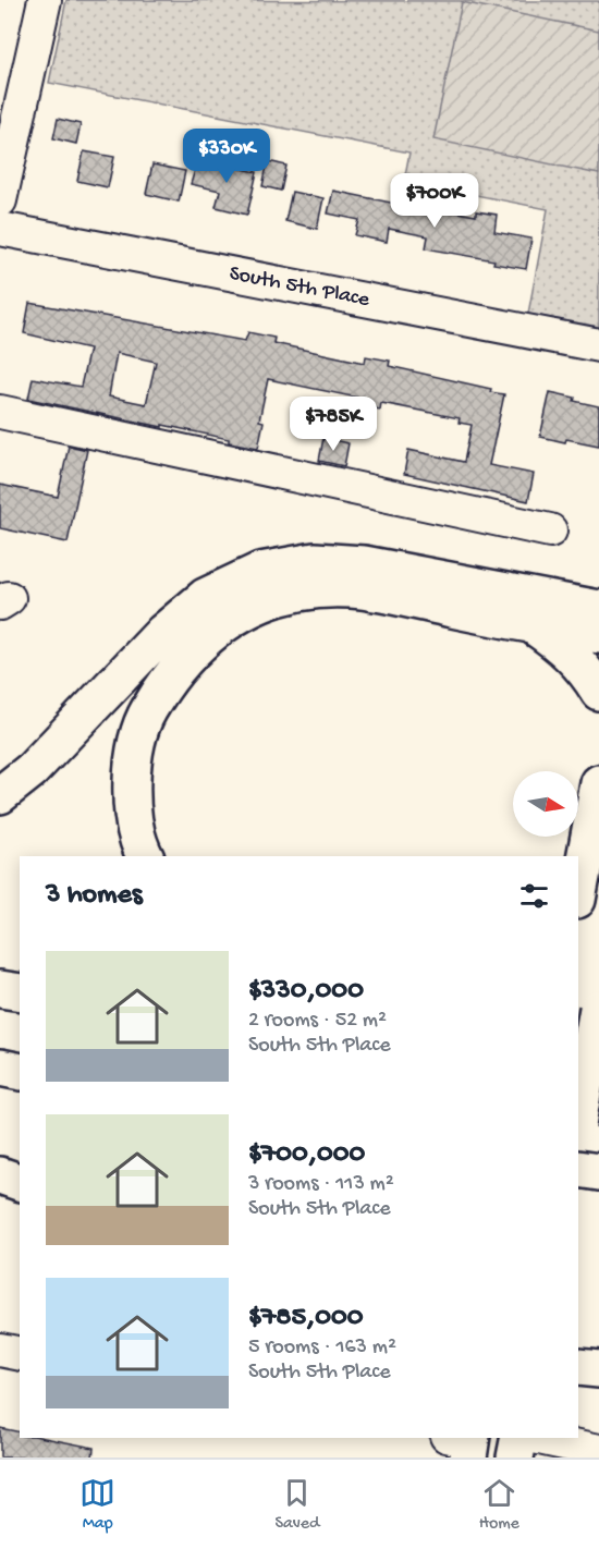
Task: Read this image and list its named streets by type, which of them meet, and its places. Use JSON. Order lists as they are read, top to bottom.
{
  "streets": {
    "street": ["South 5th Place"]
  },
  "north": "right",
  "page": {
    "price": ["$330K", "$700K", "$785K"],
    "heading": "3 homes",
    "list": [
      {
        "name": "$330,000",
        "note": "2 rooms · 52 m² · South 5th Place"
      },
      {
        "name": "$700,000",
        "note": "3 rooms · 113 m² · South 5th Place"
      },
      {
        "name": "$785,000",
        "note": "5 rooms · 163 m² · South 5th Place"
      }
    ],
    "tabs": ["Map", "Saved", "Home"]
  }
}
